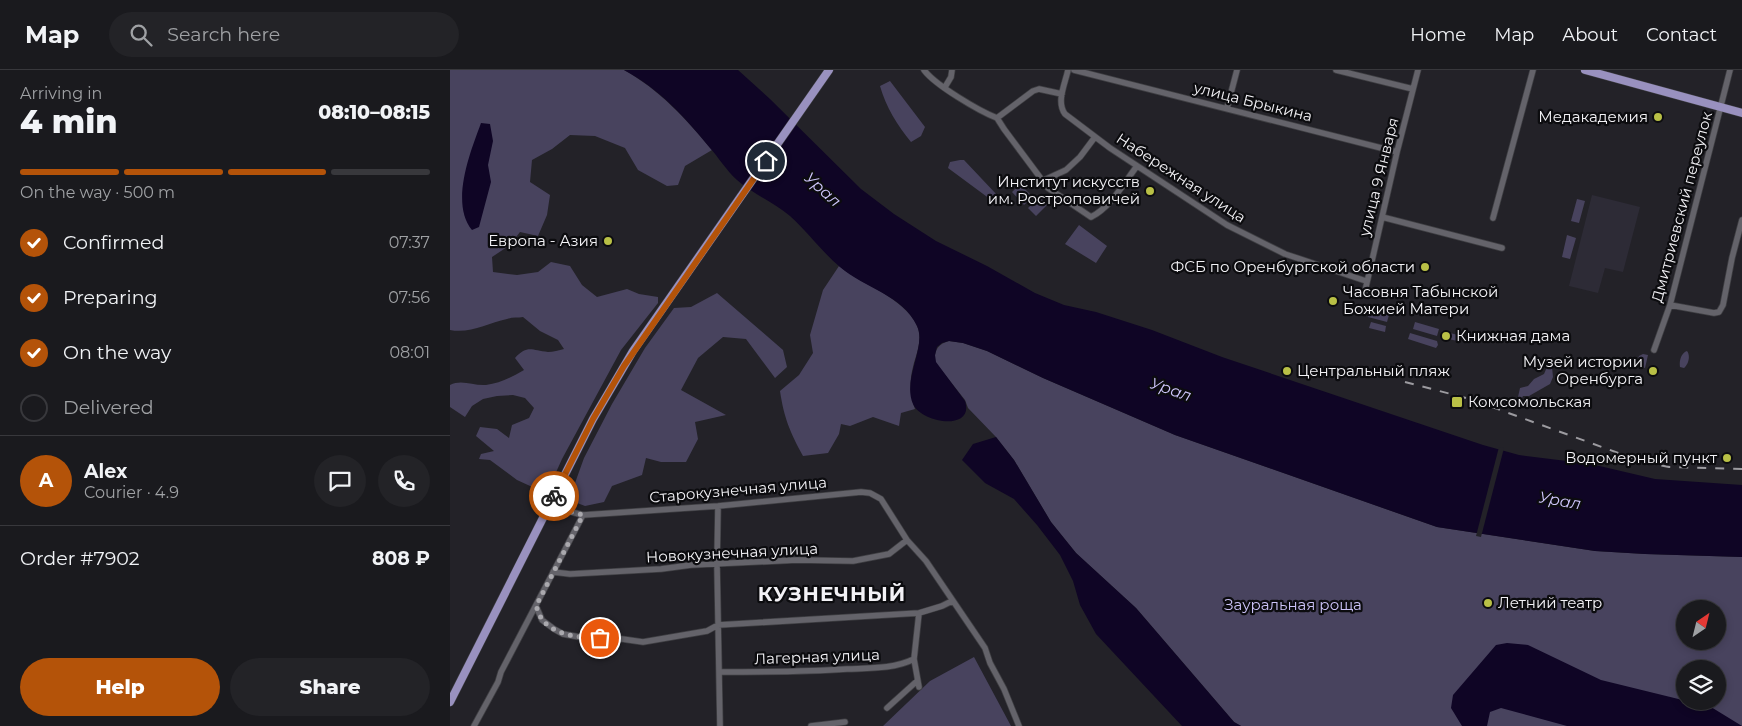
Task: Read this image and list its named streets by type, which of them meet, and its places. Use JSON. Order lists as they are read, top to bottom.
{
  "streets": {
    "street": [
      "улица Брыкина",
      "улица 9 Января",
      "Набережная улица",
      "Дмитриевский переулок",
      "Старокузнечная улица",
      "Новокузнечная улица",
      "Лагерная улица"
    ]
  },
  "crossings": [
    ["улица Брыкина", "улица 9 Января"],
    ["улица 9 Января", "Набережная улица"],
    ["Старокузнечная улица", "Новокузнечная улица"]
  ],
  "districts": ["КУЗНЕЧНЫЙ"],
  "water": ["Урал"],
  "parks": ["Зауральная роща"],
  "places": {
    "other": [
      "Медакадемия",
      "Институт искусств им. Ростроповичей",
      "Европа - Азия",
      "ФСБ по Оренбургской области",
      "Часовня Табынской Божией Матери",
      "Книжная дама",
      "Центральный пляж",
      "Музей истории Оренбурга",
      "Водомерный пункт",
      "Летний театр"
    ],
    "transit": ["Комсомольская"]
  },
  "north": "top right",
  "page": {
    "header": "Map",
    "search": "Search here",
    "nav": [
      "Home",
      "Map",
      "About",
      "Contact"
    ],
    "heading": ["4 min", "Arriving in", "08:10–08:15"],
    "panel": [
      "Alex",
      "Courier · 4.9",
      "Order #7902",
      "808 ₽"
    ],
    "bar": "On the way · 500 m",
    "list": [
      ["Confirmed", "07:37"],
      ["Preparing", "07:56"],
      ["On the way", "08:01"],
      "Delivered"
    ],
    "round": "A",
    "buttons": ["Help", "Share"]
  }
}
